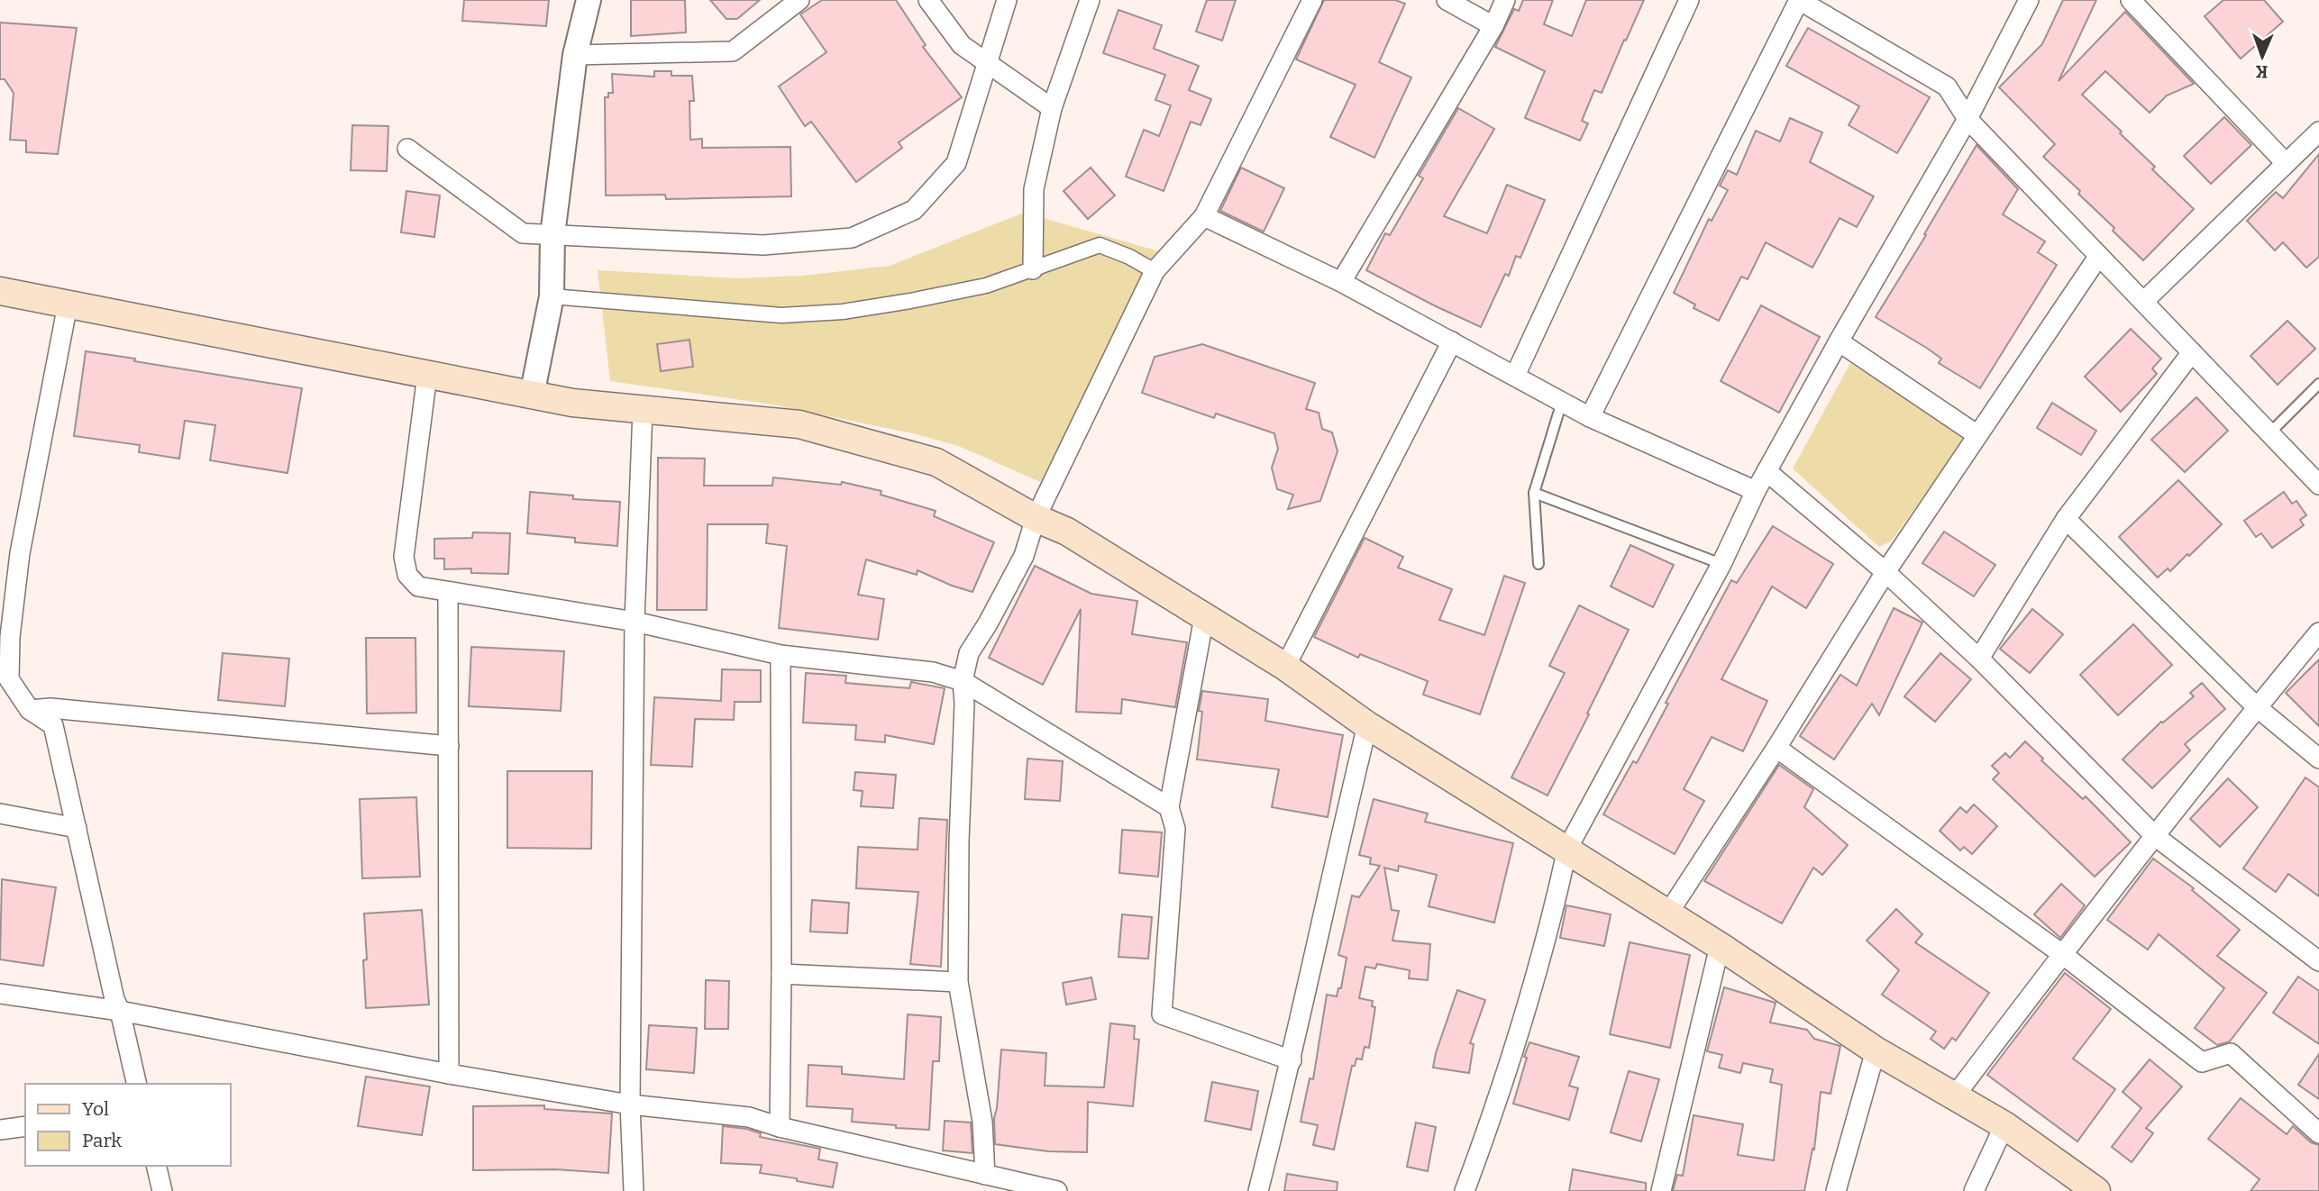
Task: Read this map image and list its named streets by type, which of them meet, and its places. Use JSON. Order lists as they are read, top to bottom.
{
  "legend": ["Yol", "Park"],
  "north": "bottom"
}
